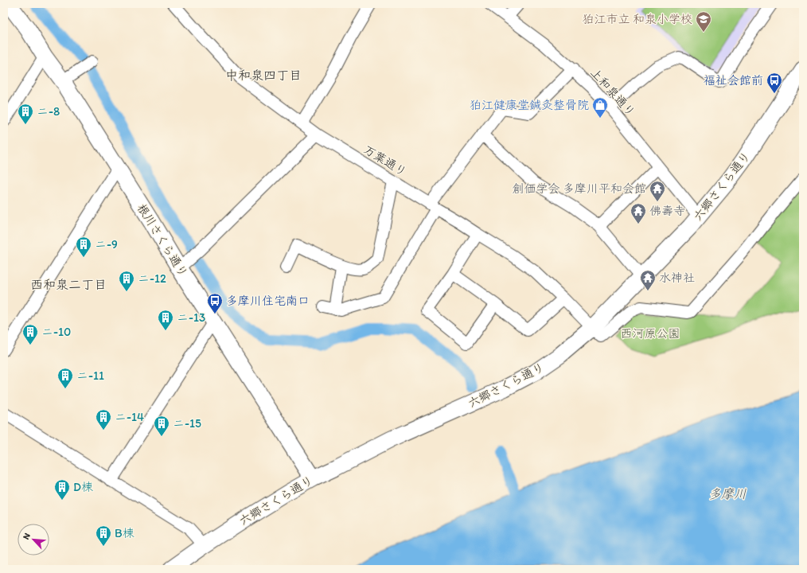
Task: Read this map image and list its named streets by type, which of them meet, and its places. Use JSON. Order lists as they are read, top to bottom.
{
  "streets": {
    "main road": ["六郷さくら通り", "根川さくら通り"],
    "street": ["上和泉通り", "万葉通り"]
  },
  "crossings": [
    ["上和泉通り", "六郷さくら通り"],
    ["万葉通り", "六郷さくら通り"],
    ["六郷さくら通り", "根川さくら通り"]
  ],
  "districts": ["中和泉四丁目", "西和泉二丁目"],
  "water": ["多摩川"],
  "parks": ["西河原公園"],
  "places": {
    "school or university": ["狛江市立 和泉小学校"],
    "bus stop": ["福祉会館前", "多摩川住宅南口"],
    "shop": ["狛江健康堂鍼灸整骨院"],
    "building": [
      "ニ-8",
      "ニ-9",
      "ニ-12",
      "ニ-13",
      "ニ-10",
      "ニ-11",
      "ニ-14",
      "ニ-15",
      "D棟",
      "B棟"
    ],
    "temple": ["創価学会 多摩川平和会館", "佛壽寺", "水神社"]
  },
  "north": "top left"
}
